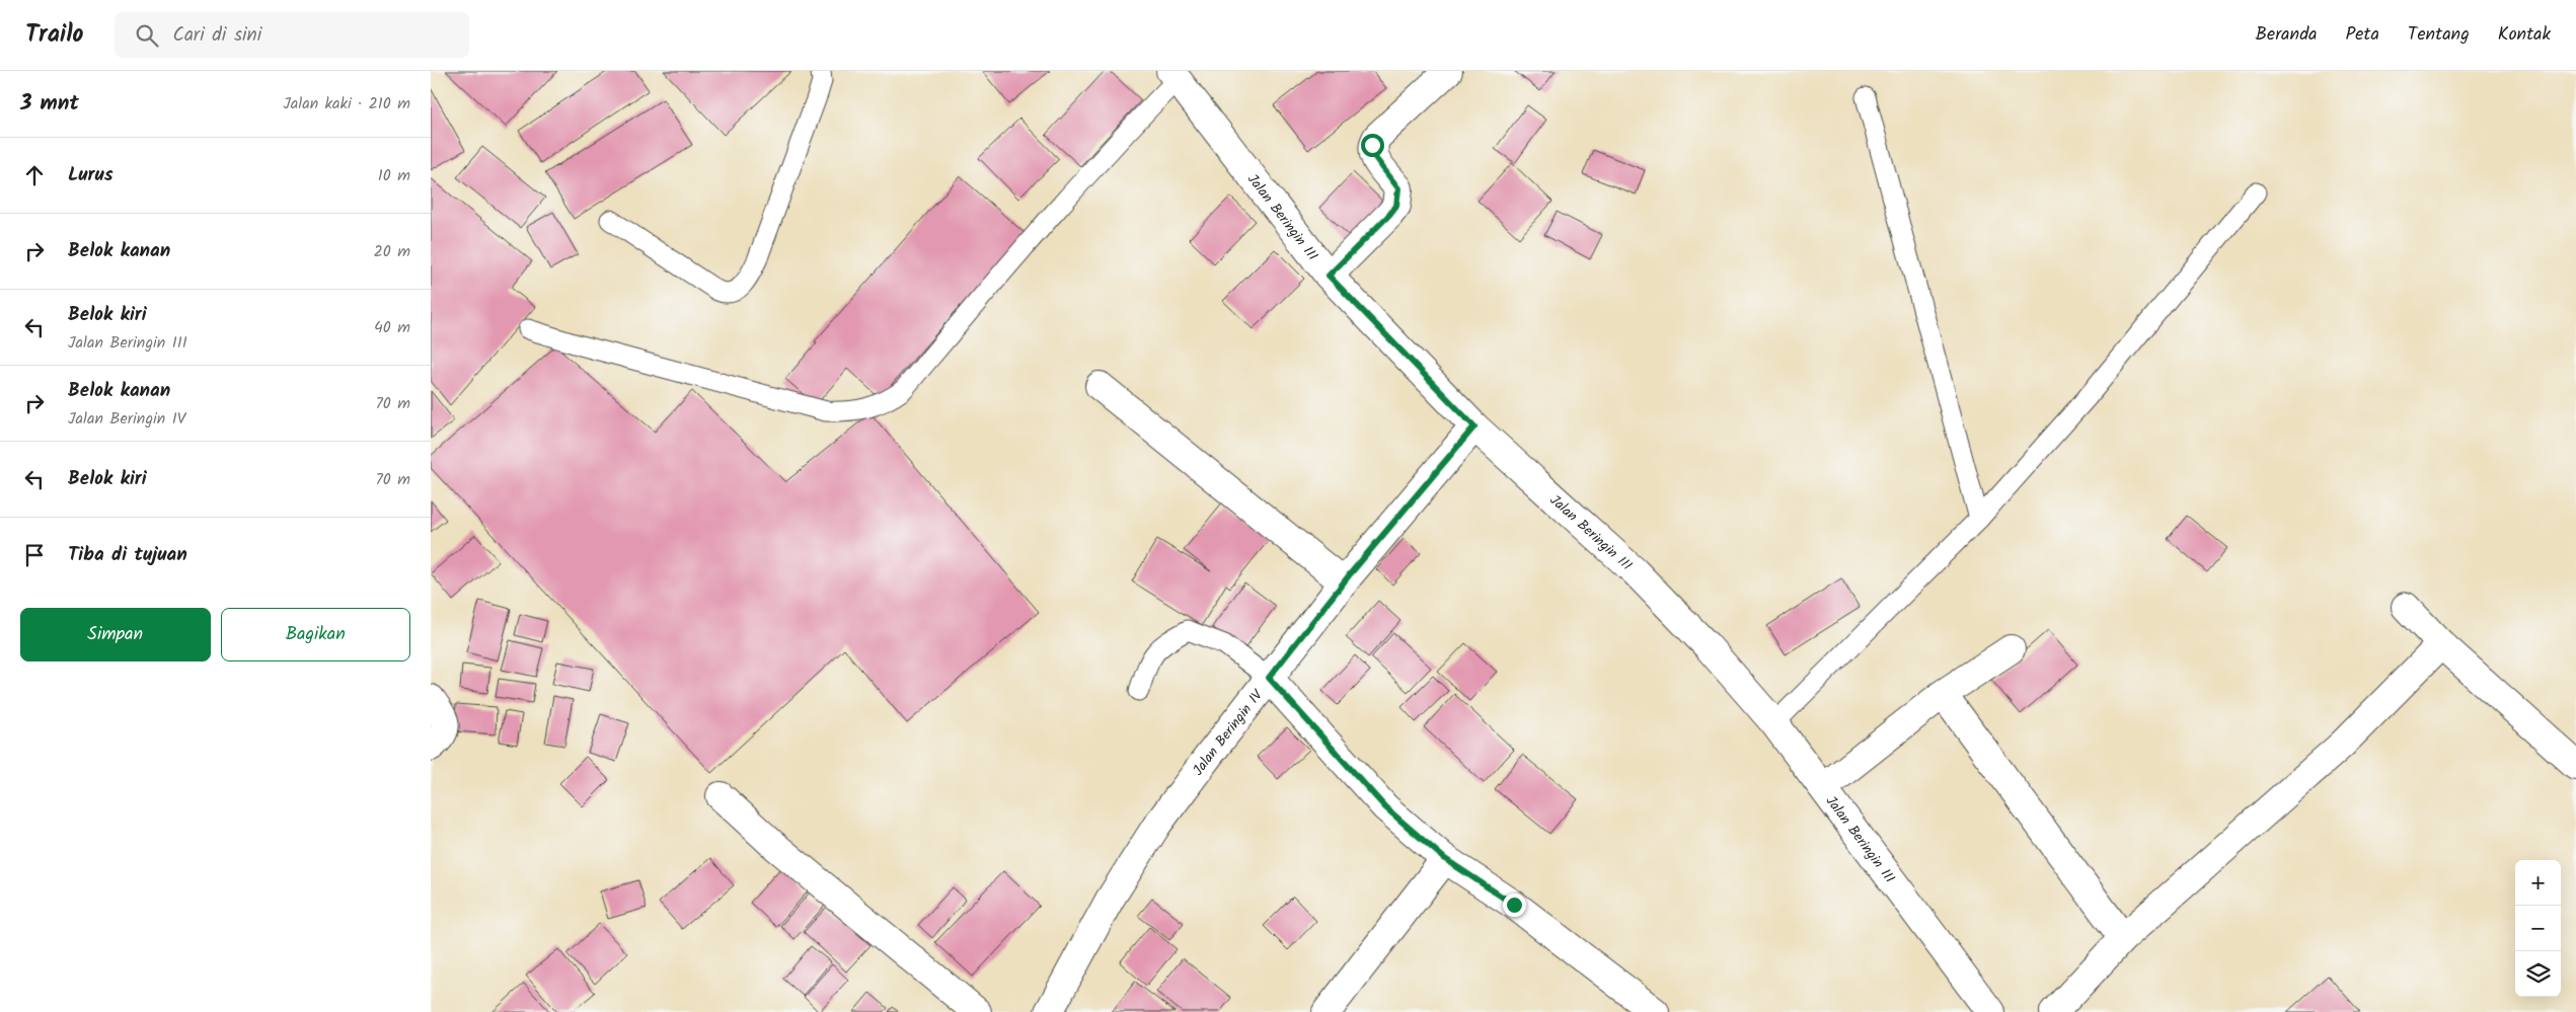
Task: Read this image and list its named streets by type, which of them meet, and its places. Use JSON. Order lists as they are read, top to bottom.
{
  "streets": {
    "street": ["Jalan Beringin III", "Jalan Beringin IV"]
  },
  "crossings": [
    ["Jalan Beringin III", "Jalan Beringin IV"]
  ],
  "page": {
    "header": "Trailo",
    "search": "Cari di sini",
    "nav": [
      "Beranda",
      "Peta",
      "Tentang",
      "Kontak"
    ],
    "heading": ["3 mnt", "Jalan kaki · 210 m"],
    "list": [
      ["Lurus", "10 m"],
      ["Belok kanan", "20 m"],
      ["Belok kiri", "Jalan Beringin III", "40 m"],
      ["Belok kanan", "Jalan Beringin IV", "70 m"],
      ["Belok kiri", "70 m"],
      "Tiba di tujuan"
    ],
    "buttons": ["Simpan", "Bagikan"],
    "map_buttons": ["+", "−"]
  }
}
